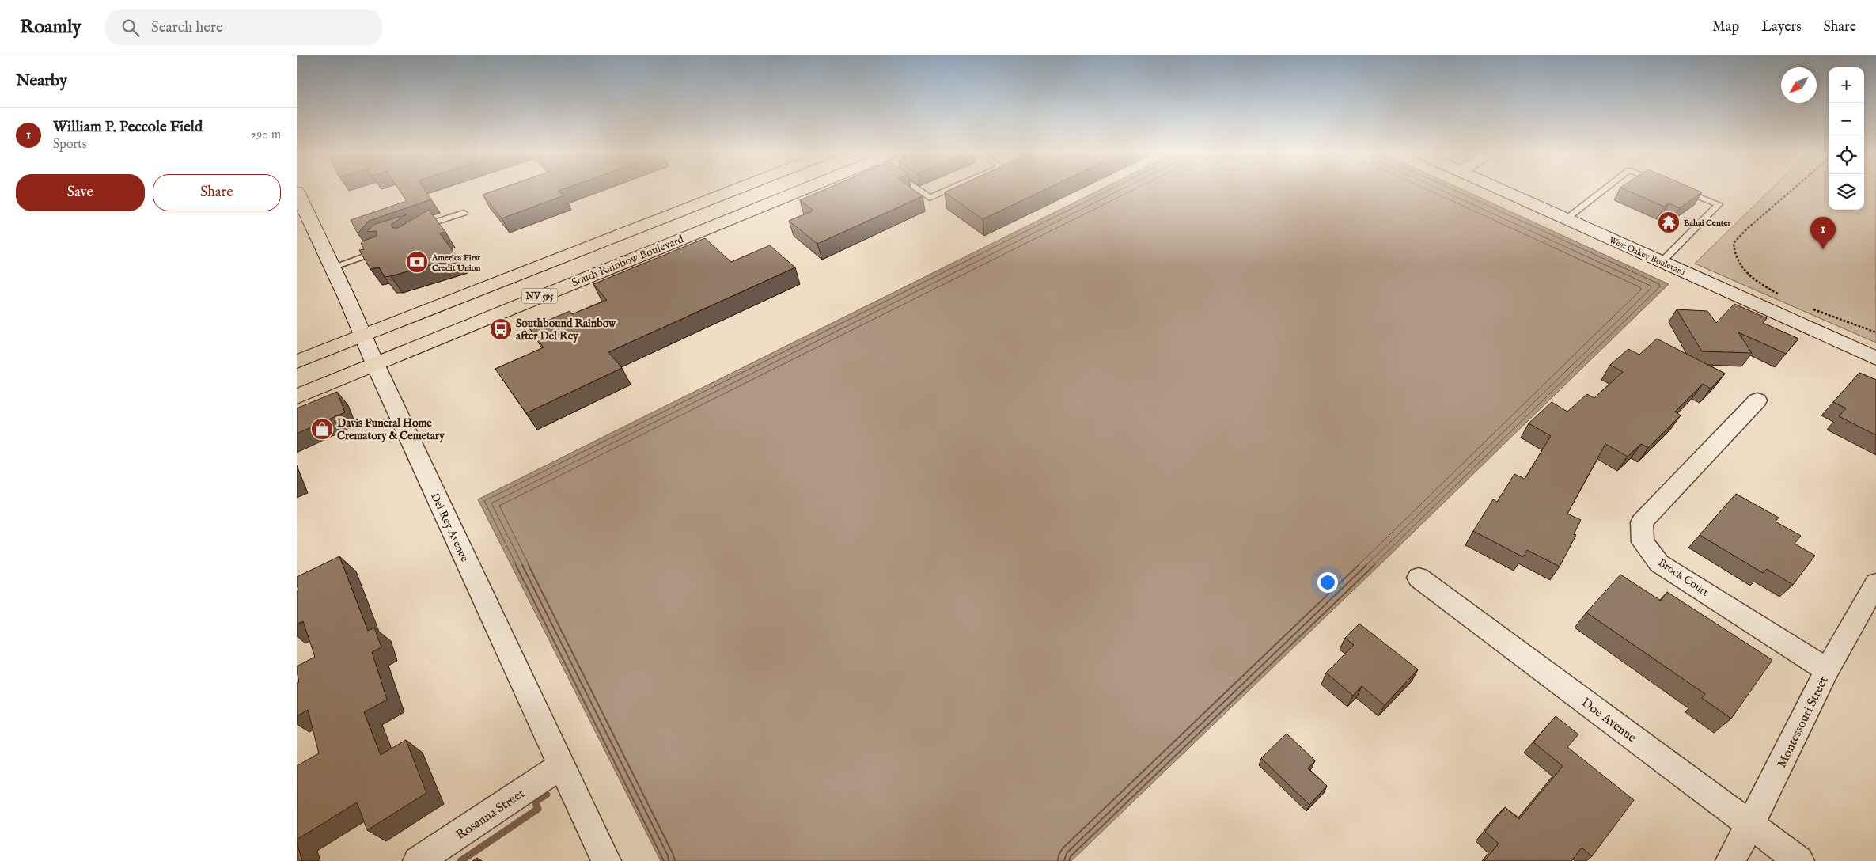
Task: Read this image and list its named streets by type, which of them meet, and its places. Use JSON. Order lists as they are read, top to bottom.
{
  "streets": {
    "main road": [
      "West Oakey Boulevard",
      "South Rainbow Boulevard",
      "NV 595",
      "Del Rey Avenue"
    ],
    "street": [
      "Brock Court",
      "Doe Avenue",
      "Montessouri Street",
      "Rosanna Street"
    ]
  },
  "crossings": [
    ["South Rainbow Boulevard", "Del Rey Avenue"],
    ["NV 595", "Del Rey Avenue"],
    ["Del Rey Avenue", "Rosanna Street"],
    ["Brock Court", "Montessouri Street"],
    ["Doe Avenue", "Montessouri Street"]
  ],
  "places": {
    "temple": ["Bahai Center"],
    "bank": ["America First Credit Union"],
    "bus stop": ["Southbound Rainbow after Del Rey"],
    "shop": ["Davis Funeral Home Crematory & Cemetary"]
  },
  "north": "bottom left",
  "page": {
    "header": "Roamly",
    "search": "Search here",
    "nav": ["Map", "Layers", "Share"],
    "heading": "Nearby",
    "map_buttons": ["+", "−"],
    "list": [
      {
        "mark": "1",
        "name": "William P. Peccole Field",
        "note": "Sports",
        "value": "290 m"
      }
    ],
    "buttons": ["Save", "Share"],
    "pins": "1"
  }
}
